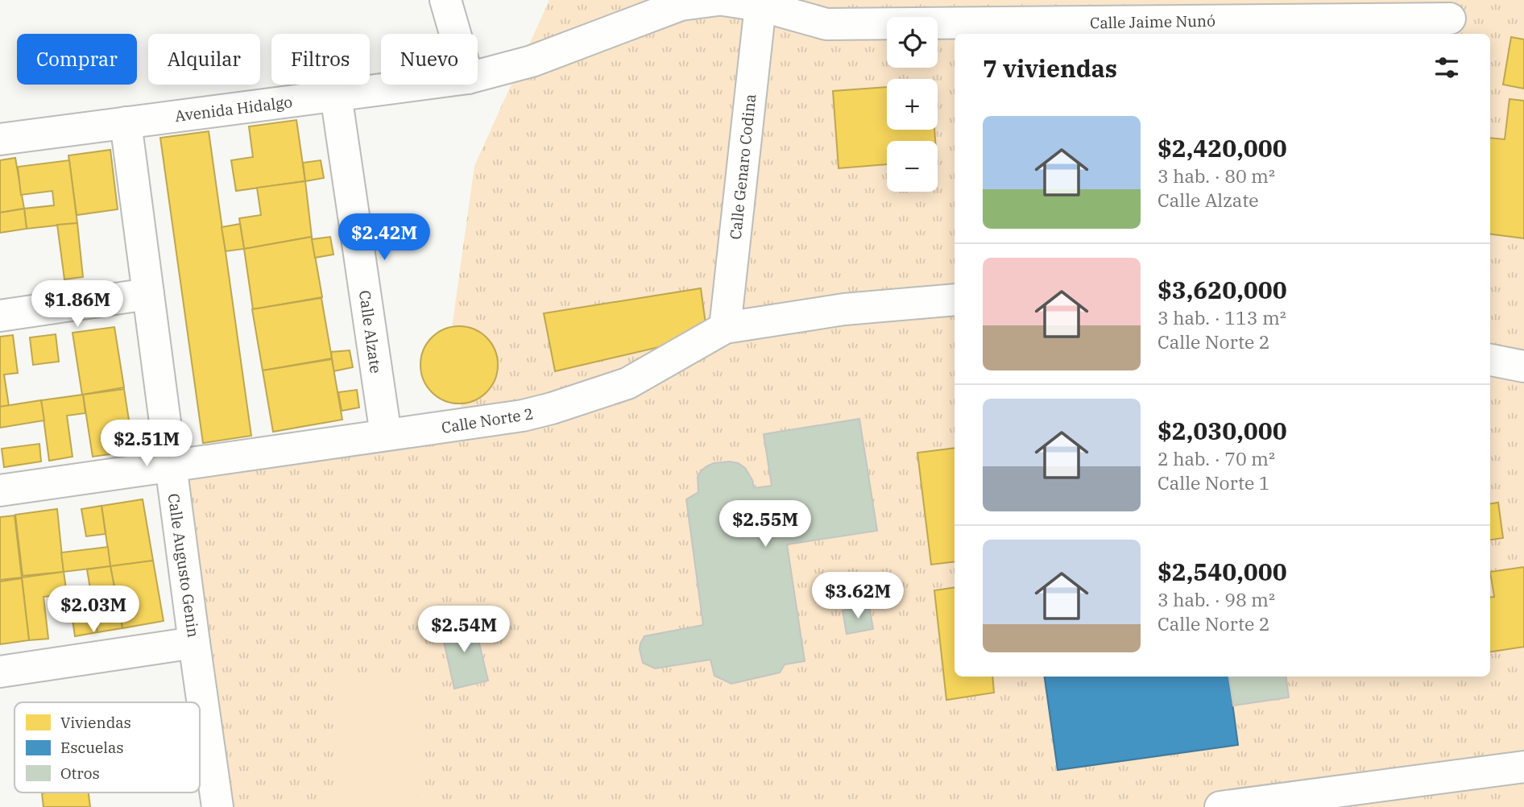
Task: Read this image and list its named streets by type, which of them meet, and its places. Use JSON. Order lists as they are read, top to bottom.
{
  "streets": {
    "street": [
      "Calle Jaime Nunó",
      "Avenida Hidalgo",
      "Calle Genaro Codina",
      "Calle Alzate",
      "Calle Norte 2",
      "Calle Augusto Genin"
    ]
  },
  "crossings": [
    ["Calle Jaime Nunó", "Calle Genaro Codina"],
    ["Avenida Hidalgo", "Calle Alzate"],
    ["Avenida Hidalgo", "Calle Augusto Genin"],
    ["Calle Genaro Codina", "Calle Norte 2"],
    ["Calle Alzate", "Calle Norte 2"],
    ["Calle Norte 2", "Calle Augusto Genin"]
  ],
  "legend": ["Viviendas", "Escuelas", "Otros"],
  "page": {
    "map_buttons": ["+", "−"],
    "chip": [
      "Comprar",
      "Alquilar",
      "Filtros",
      "Nuevo"
    ],
    "heading": "7 viviendas",
    "list": [
      {
        "name": "$2,420,000",
        "note": "3 hab. · 80 m² · Calle Alzate"
      },
      {
        "name": "$3,620,000",
        "note": "3 hab. · 113 m² · Calle Norte 2"
      },
      {
        "name": "$2,030,000",
        "note": "2 hab. · 70 m² · Calle Norte 1"
      },
      {
        "name": "$2,540,000",
        "note": "3 hab. · 98 m² · Calle Norte 2"
      }
    ],
    "price": [
      "$2.42M",
      "$1.86M",
      "$2.51M",
      "$2.55M",
      "$3.62M",
      "$2.03M",
      "$2.54M"
    ]
  }
}
